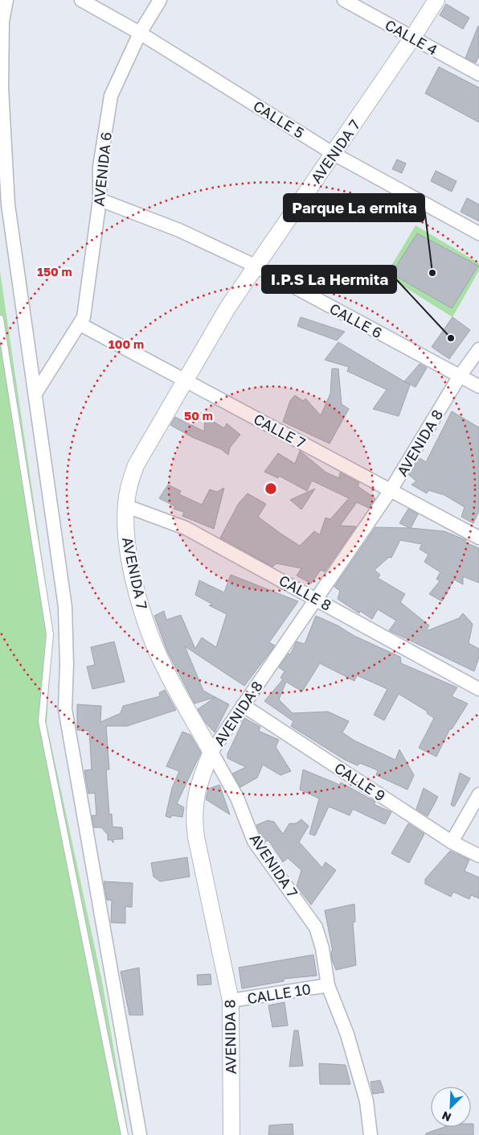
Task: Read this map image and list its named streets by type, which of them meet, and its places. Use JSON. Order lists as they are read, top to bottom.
{
  "streets": {
    "street": [
      "CALLE 4",
      "CALLE 5",
      "AVENIDA 7",
      "AVENIDA 6",
      "CALLE 6",
      "CALLE 7",
      "AVENIDA 8",
      "CALLE 8",
      "CALLE 9",
      "CALLE 10"
    ]
  },
  "crossings": [
    ["CALLE 4", "AVENIDA 7"],
    ["CALLE 5", "AVENIDA 7"],
    ["CALLE 5", "AVENIDA 6"],
    ["AVENIDA 7", "CALLE 6"],
    ["AVENIDA 7", "CALLE 7"],
    ["AVENIDA 7", "AVENIDA 8"],
    ["AVENIDA 7", "CALLE 8"],
    ["AVENIDA 7", "CALLE 10"],
    ["AVENIDA 6", "CALLE 6"],
    ["AVENIDA 6", "CALLE 7"],
    ["CALLE 6", "AVENIDA 8"],
    ["CALLE 7", "AVENIDA 8"],
    ["AVENIDA 8", "CALLE 8"],
    ["AVENIDA 8", "CALLE 9"],
    ["AVENIDA 8", "CALLE 10"]
  ],
  "places": ["Parque La ermita", "I.P.S La Hermita"],
  "north": "bottom left",
  "rings": ["150 m", "100 m", "50 m"]
}
